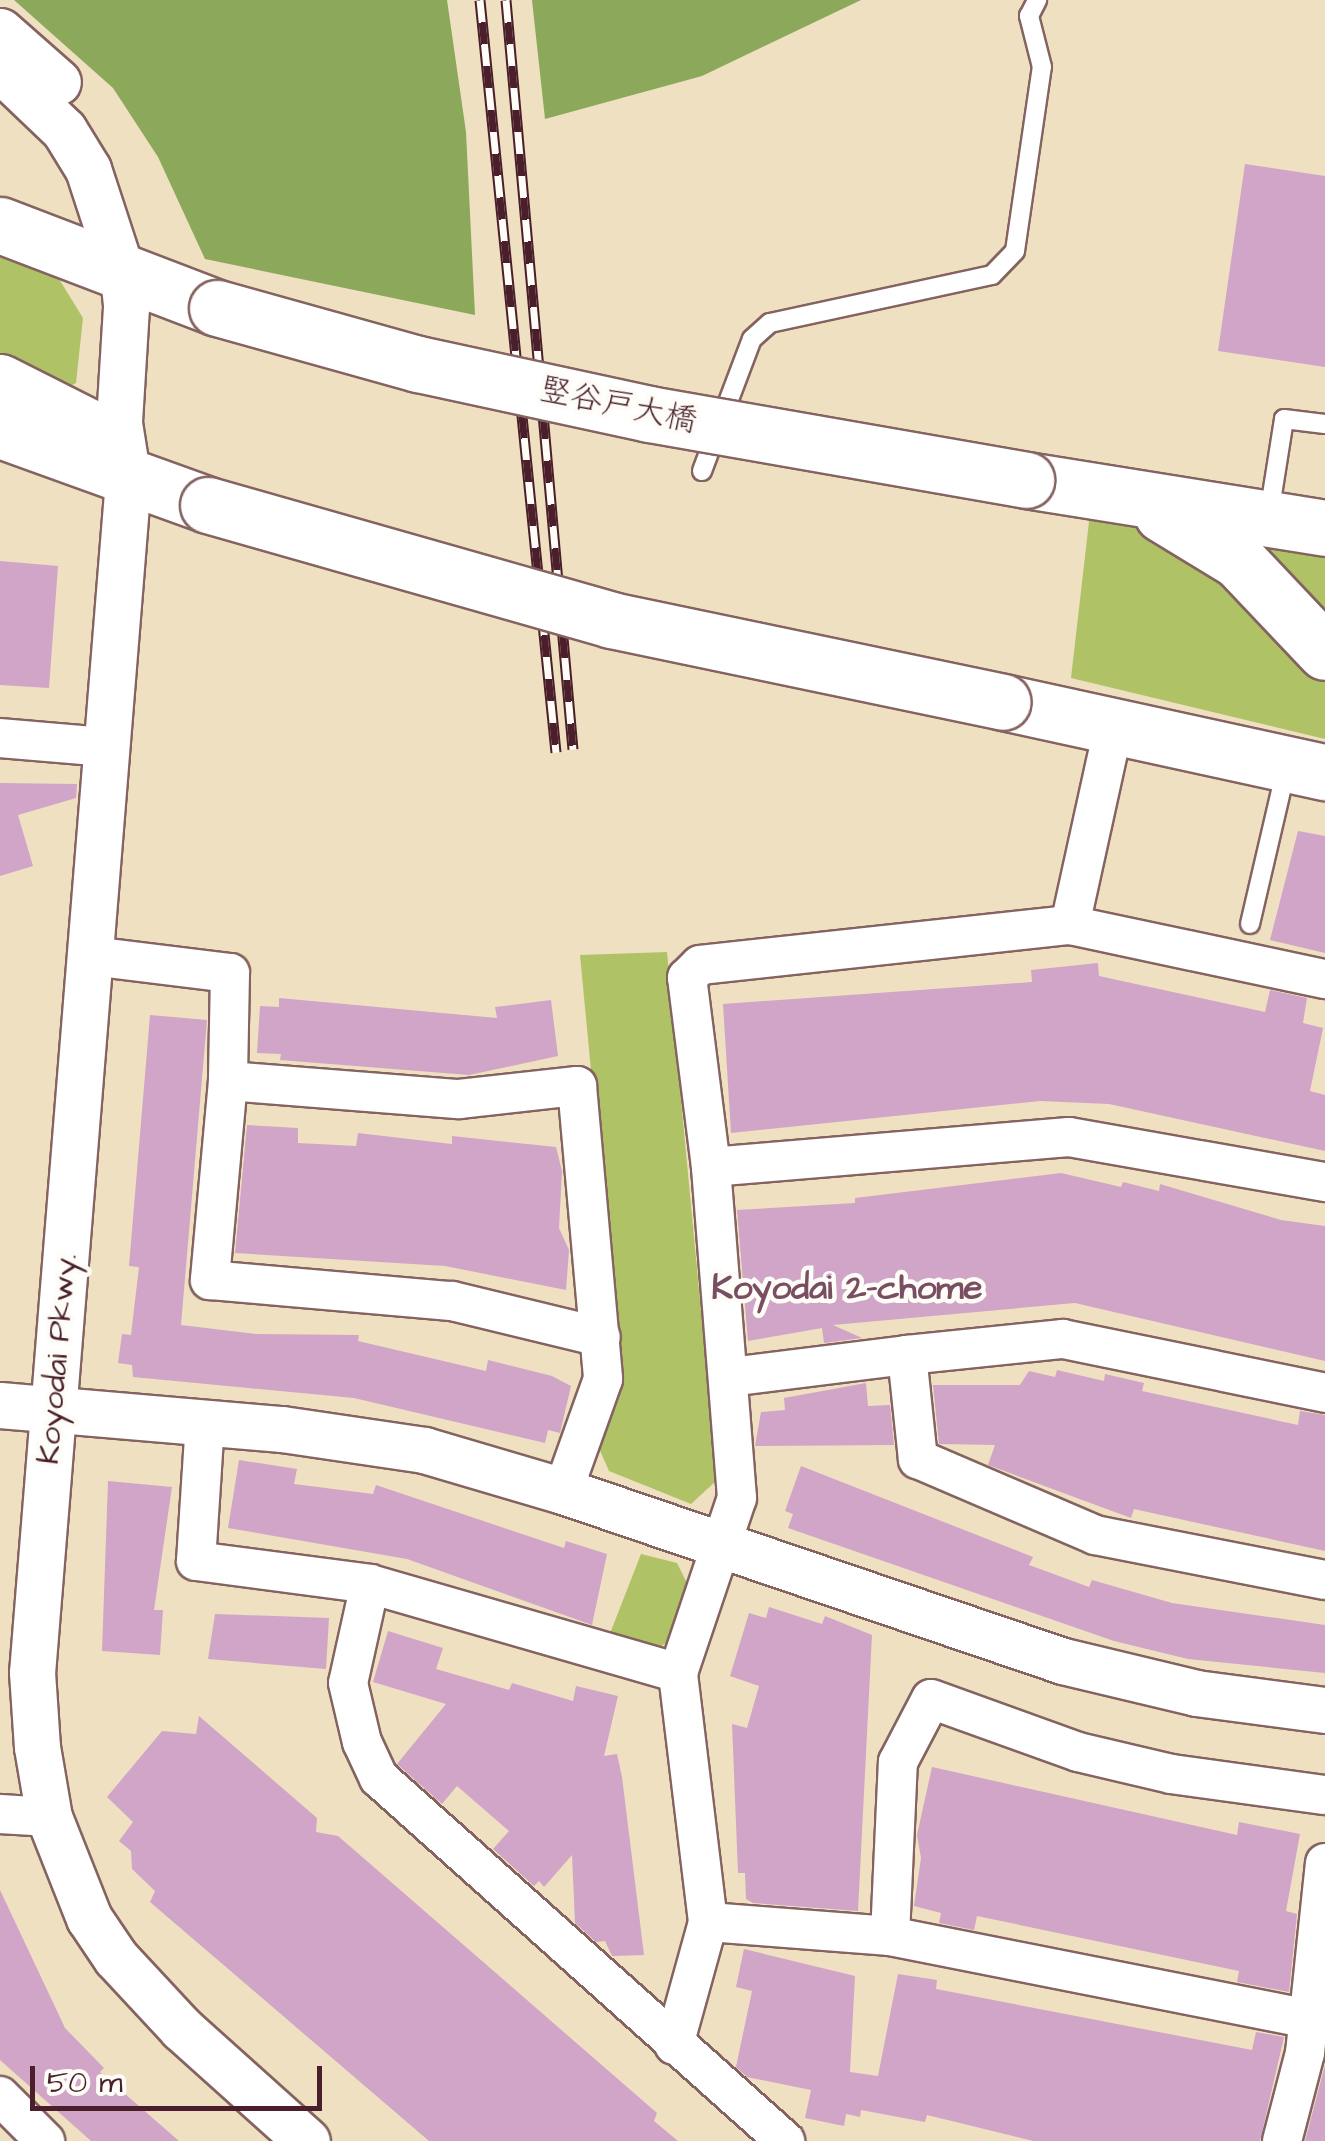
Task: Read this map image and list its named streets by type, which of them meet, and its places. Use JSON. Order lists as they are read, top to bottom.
{
  "streets": {
    "main road": ["竪谷戸大橋"],
    "street": ["Koyodai Pkwy."]
  },
  "crossings": [
    ["竪谷戸大橋", "Koyodai Pkwy."]
  ],
  "districts": ["Koyodai 2-chome"],
  "scale_bar": "50 m"
}
